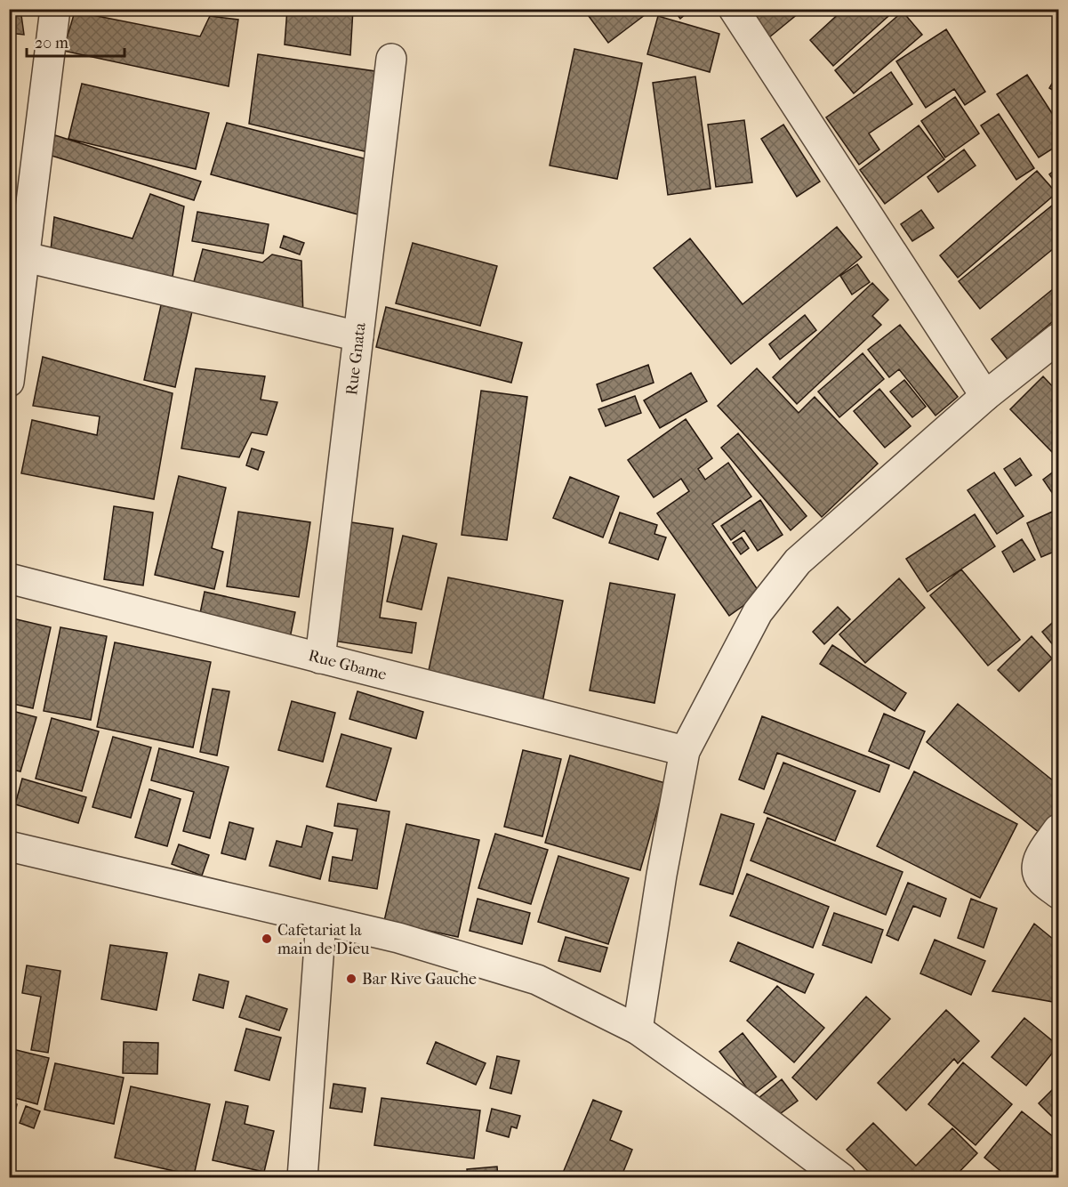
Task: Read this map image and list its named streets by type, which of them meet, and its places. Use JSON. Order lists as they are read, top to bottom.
{
  "streets": {
    "street": ["Rue Gnata", "Rue Gbame"]
  },
  "crossings": [
    ["Rue Gnata", "Rue Gbame"]
  ],
  "places": ["Cafetariat la main de Dieu", "Bar Rive Gauche"],
  "scale_bar": "20 m"
}
